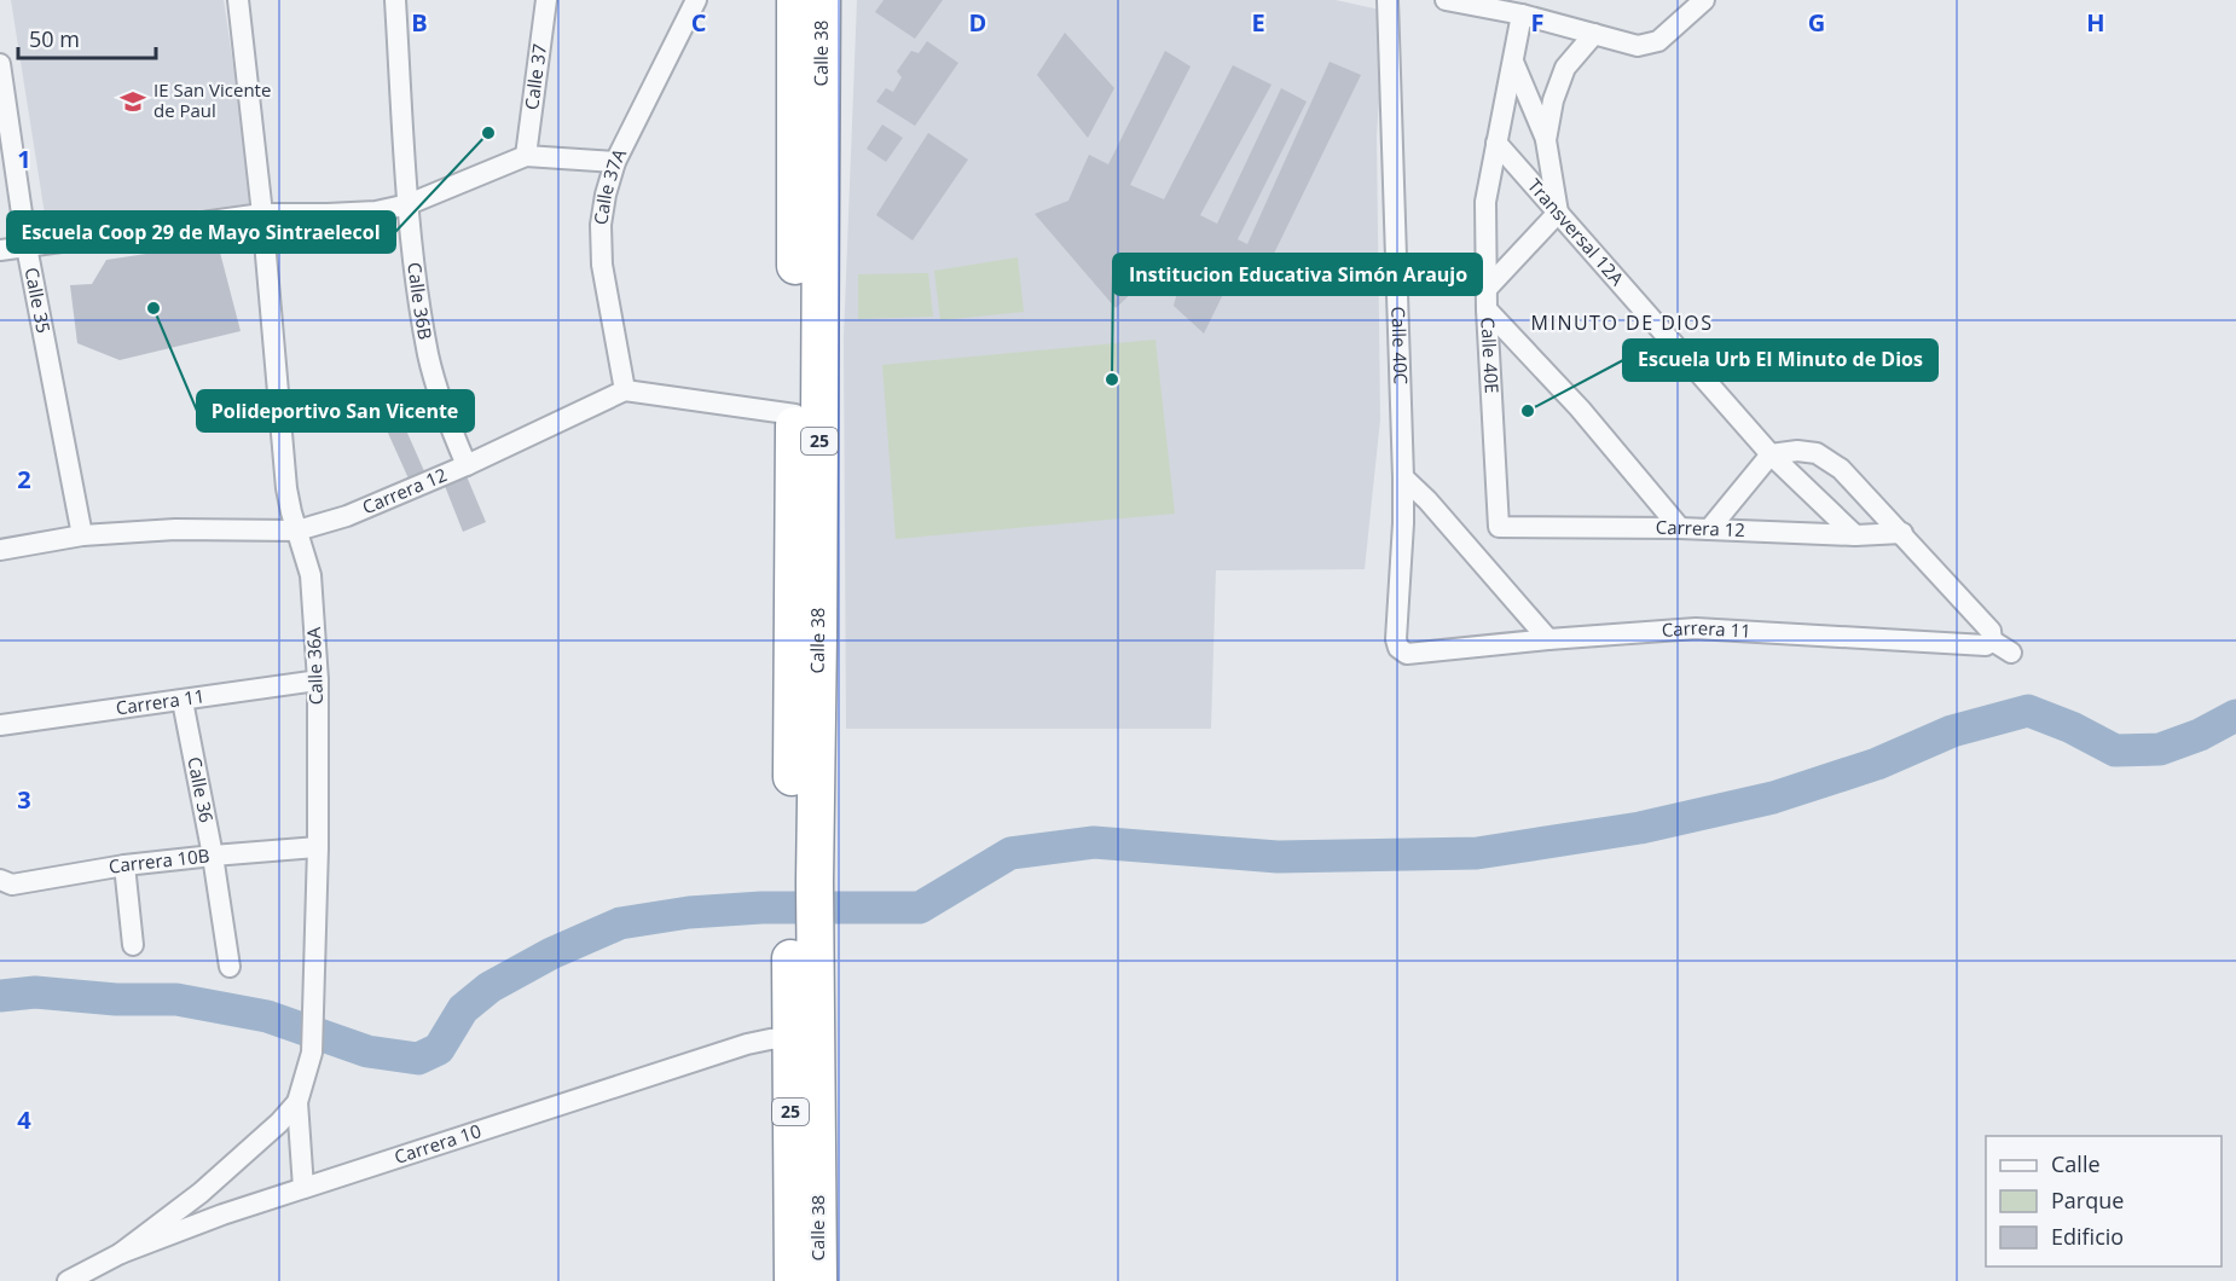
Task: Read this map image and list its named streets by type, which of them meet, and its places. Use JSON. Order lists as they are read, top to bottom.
{
  "streets": {
    "highway": ["Calle 38", "25"],
    "street": [
      "Calle 37",
      "Calle 37A",
      "Transversal 12A",
      "Calle 35",
      "Calle 36B",
      "Calle 40C",
      "Calle 40E",
      "Carrera 12",
      "Carrera 11",
      "Calle 36A",
      "Calle 36",
      "Carrera 10B",
      "Carrera 10"
    ]
  },
  "crossings": [
    ["Calle 38", "Carrera 10"],
    ["Calle 37A", "Carrera 12"],
    ["Transversal 12A", "Calle 40E"],
    ["Transversal 12A", "Carrera 12"],
    ["Calle 35", "Carrera 12"],
    ["Calle 36B", "Carrera 12"],
    ["Calle 40C", "Carrera 11"],
    ["Calle 40E", "Carrera 12"],
    ["Carrera 12", "Calle 36A"],
    ["Carrera 11", "Calle 36A"],
    ["Carrera 11", "Calle 36"],
    ["Calle 36A", "Carrera 10B"],
    ["Calle 36A", "Carrera 10"],
    ["Calle 36", "Carrera 10B"]
  ],
  "districts": ["MINUTO DE DIOS"],
  "places": {
    "school or university": ["IE San Vicente de Paul"],
    "other": [
      "Escuela Coop 29 de Mayo Sintraelecol",
      "Polideportivo San Vicente",
      "Institucion Educativa Simón Araujo",
      "Escuela Urb El Minuto de Dios"
    ]
  },
  "legend": ["Calle", "Parque", "Edificio"],
  "scale_bar": "50 m",
  "grid": {
    "columns": [
      "B",
      "C",
      "D",
      "E",
      "F",
      "G",
      "H"
    ],
    "rows": [
      "1",
      "2",
      "3",
      "4"
    ]
  }
}
